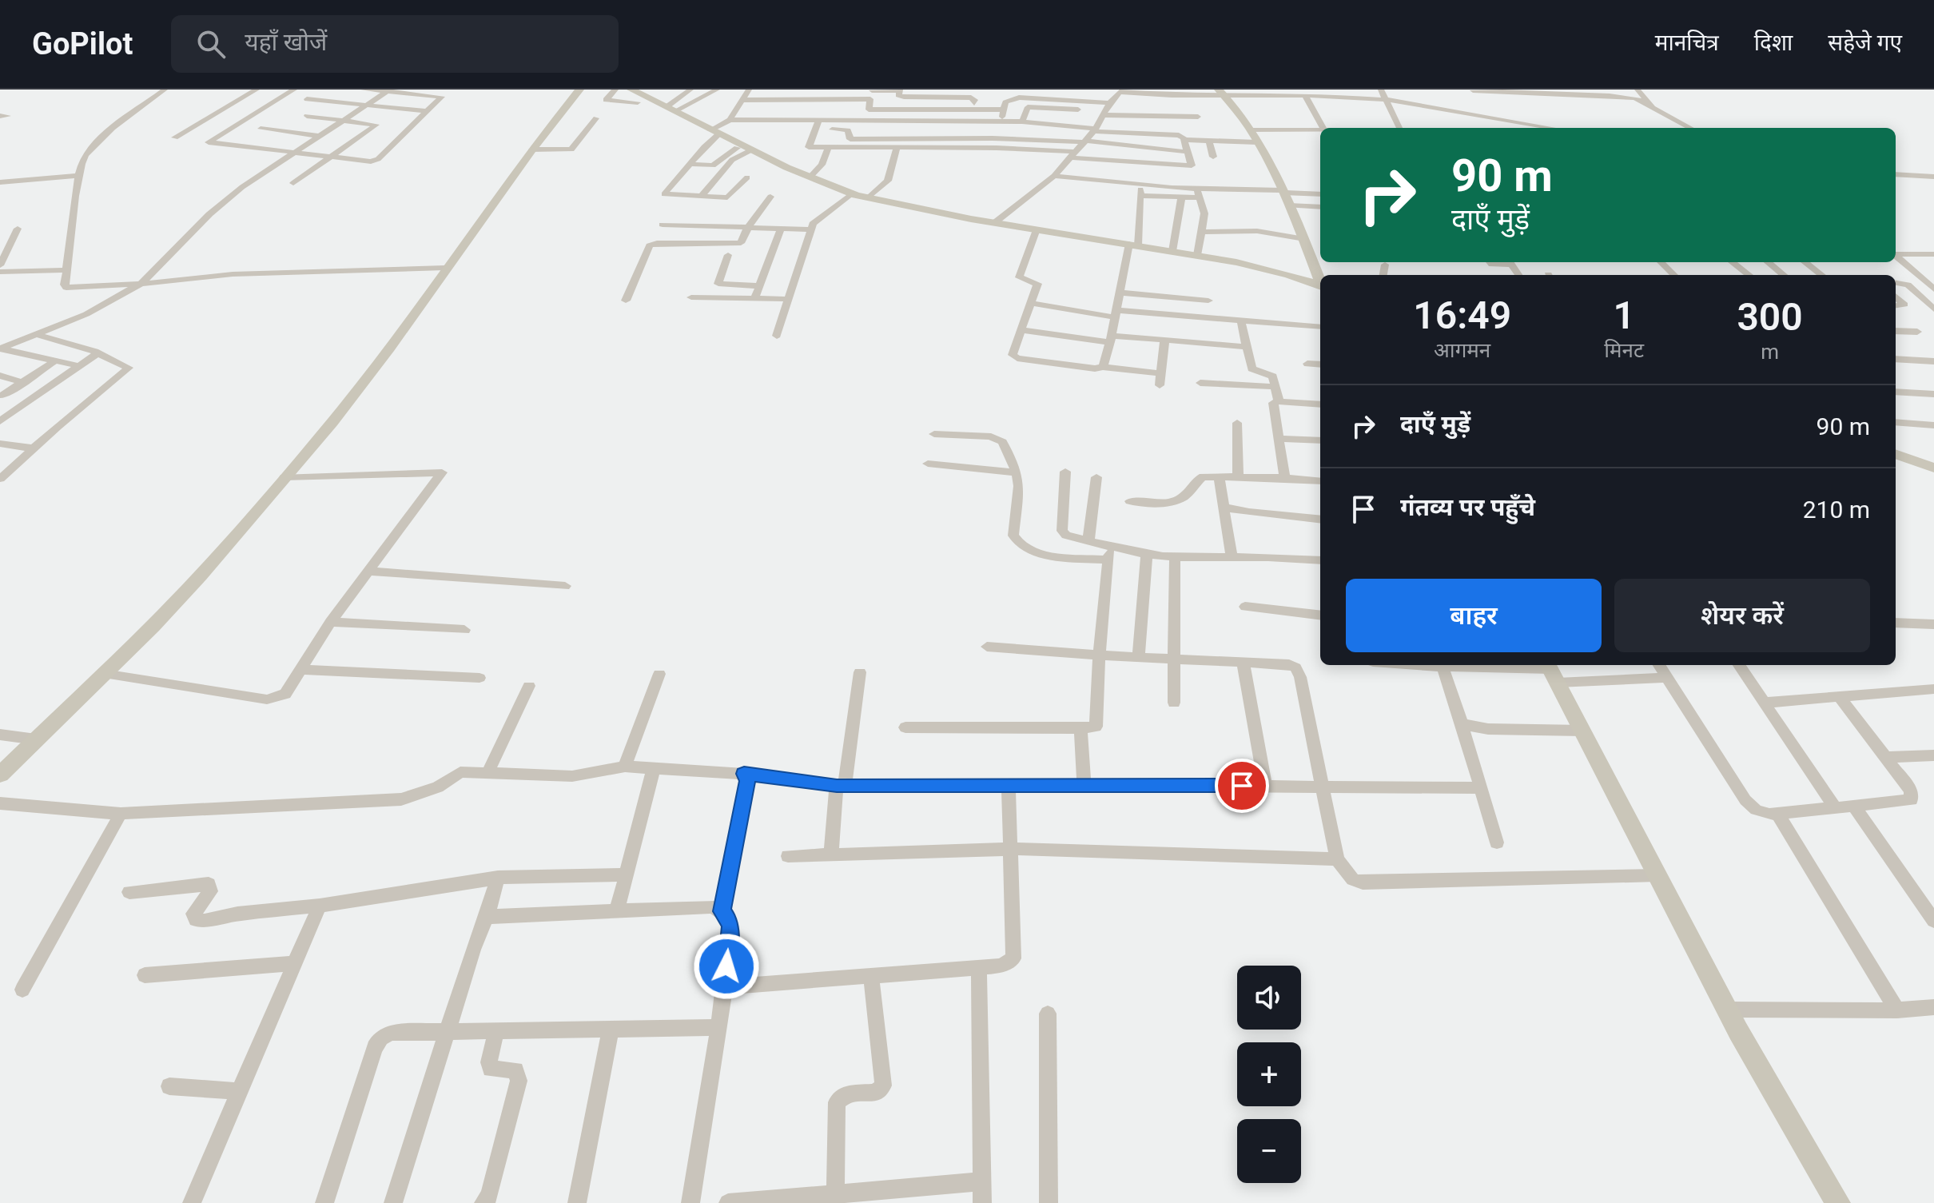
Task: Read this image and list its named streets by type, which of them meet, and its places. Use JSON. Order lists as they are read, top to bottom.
{
  "page": {
    "header": "GoPilot",
    "search": "यहाँ खोजें",
    "nav": ["मानचित्र", "दिशा", "सहेजे गए"],
    "turn": ["90 m", "दाएँ मुड़ें"],
    "eta": [
      "16:49",
      "आगमन",
      "1",
      "मिनट",
      "300",
      "m"
    ],
    "list": [
      {
        "name": "दाएँ मुड़ें",
        "value": "90 m"
      },
      {
        "name": "गंतव्य पर पहुँचे",
        "value": "210 m"
      }
    ],
    "buttons": ["बाहर", "शेयर करें"],
    "map_buttons": ["+", "−"]
  }
}
